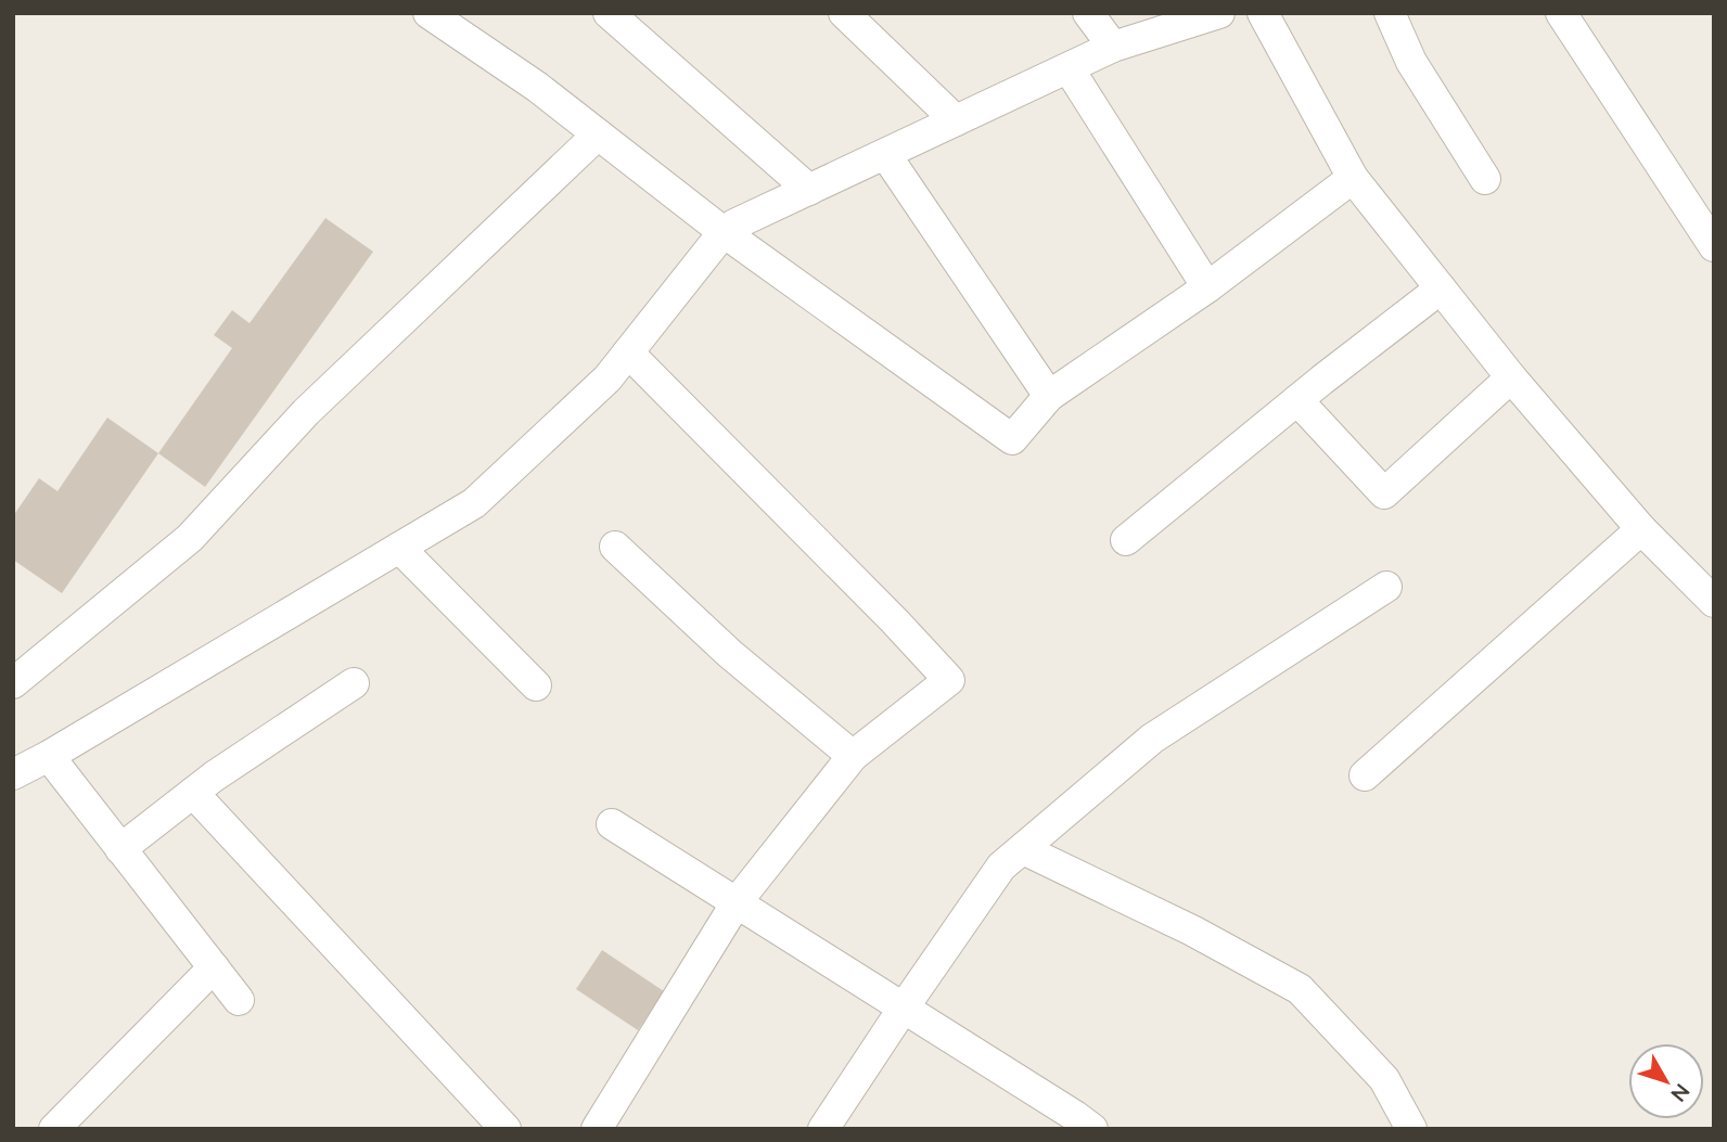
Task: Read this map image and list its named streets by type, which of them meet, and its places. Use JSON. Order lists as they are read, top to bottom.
{
  "north": "bottom right"
}
